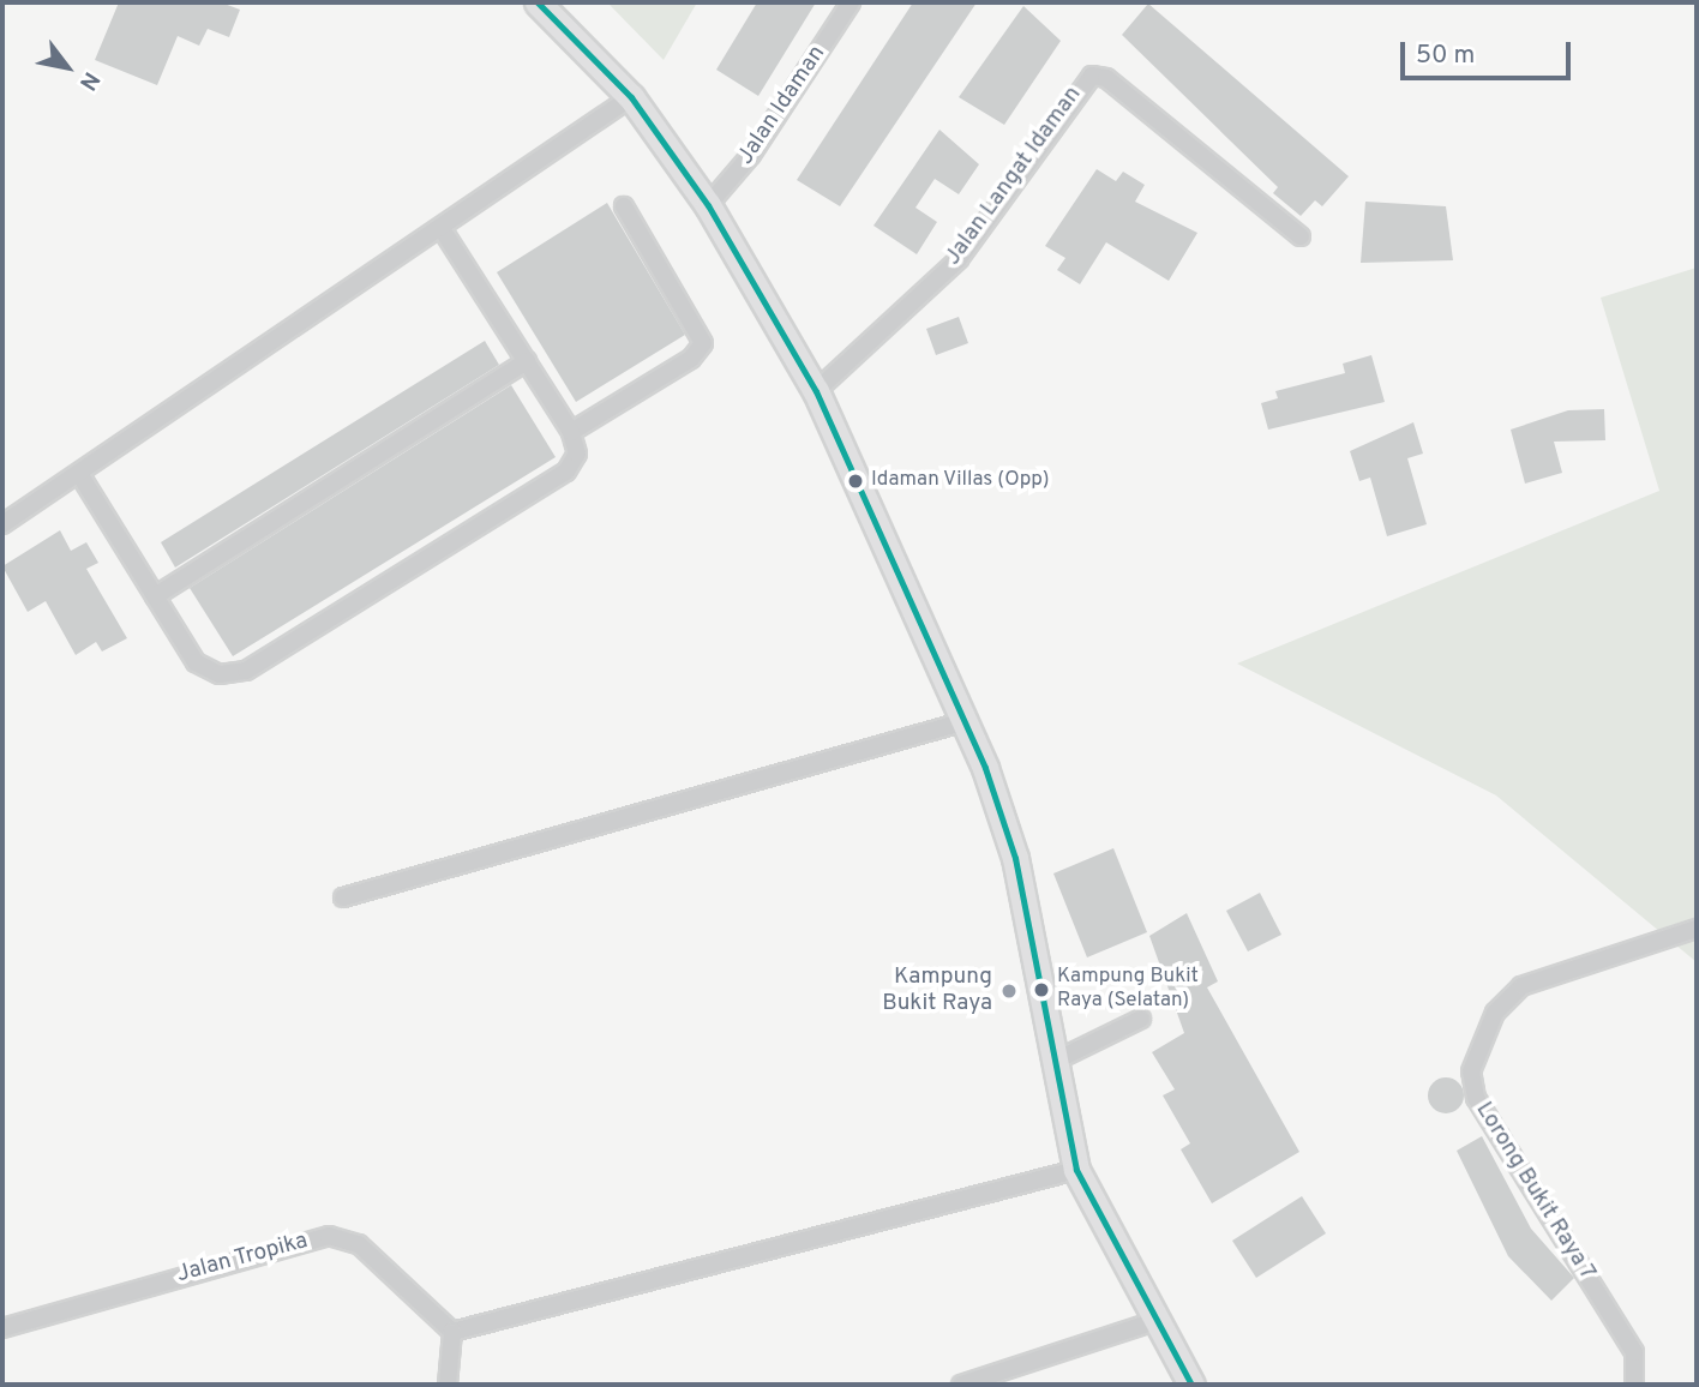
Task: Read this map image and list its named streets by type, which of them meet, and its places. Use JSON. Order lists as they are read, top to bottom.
{
  "streets": {
    "street": [
      "Jalan Idaman",
      "Jalan Langat Idaman",
      "Lorong Bukit Raya 7",
      "Jalan Tropika"
    ]
  },
  "places": ["Idaman Villas (Opp)", "Kampung Bukit Raya (Selatan)", "Kampung Bukit Raya"],
  "scale_bar": "50 m",
  "north": "bottom right"
}
